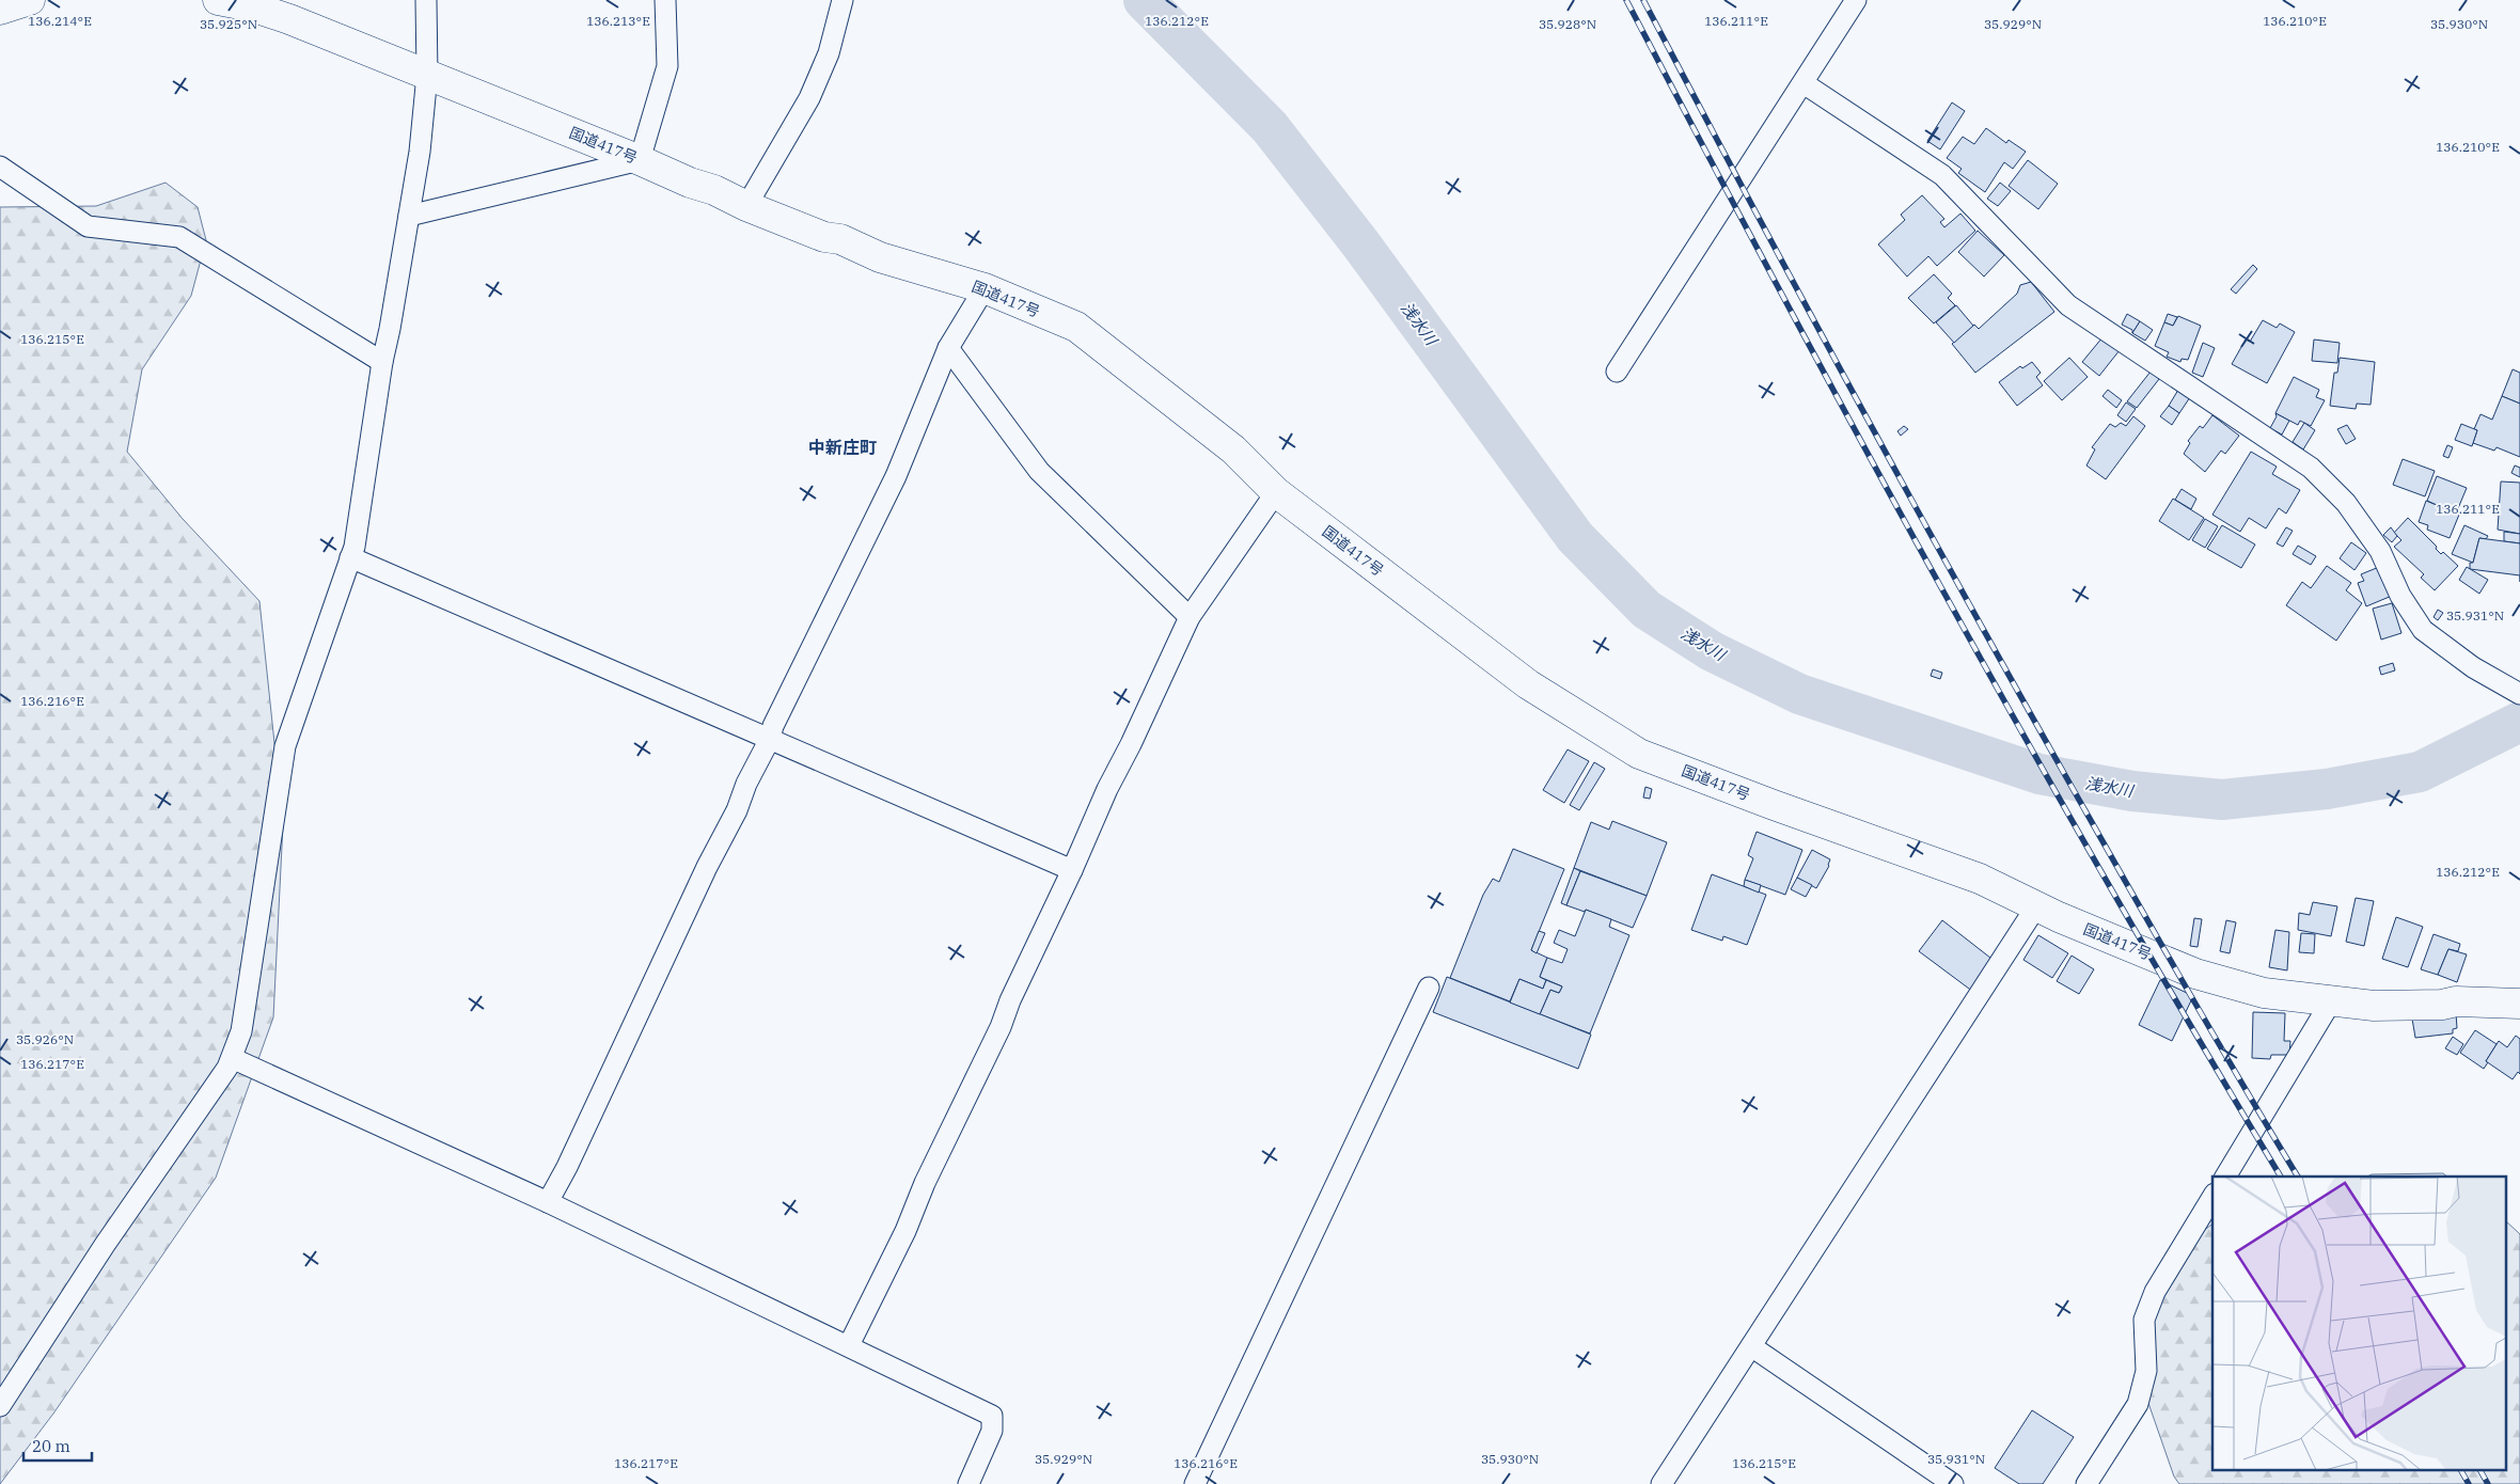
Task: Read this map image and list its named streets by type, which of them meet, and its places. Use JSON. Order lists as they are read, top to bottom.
{
  "streets": {
    "highway": ["国道417号"]
  },
  "districts": ["中新庄町"],
  "water": ["浅水川"],
  "scale_bar": "20 m",
  "coordinates": [
    "136.213°E",
    "136.212°E",
    "136.211°E",
    "136.210°E",
    "136.214°E",
    "35.928°N",
    "35.929°N",
    "35.930°N",
    "35.925°N",
    "136.215°E",
    "35.931°N",
    "136.216°E",
    "35.926°N",
    "136.217°E"
  ]
}
